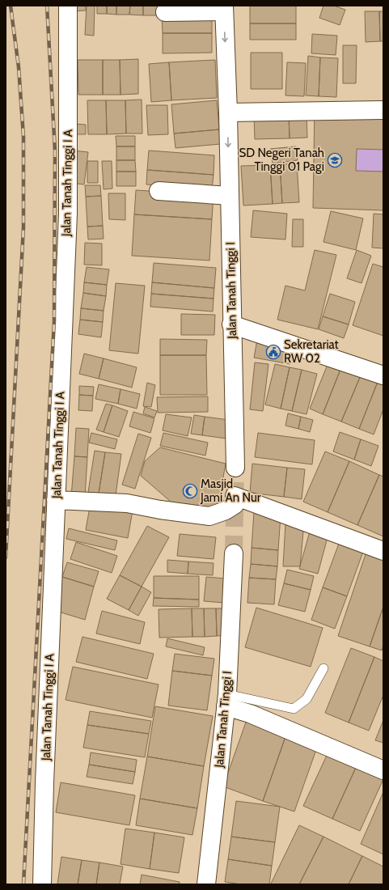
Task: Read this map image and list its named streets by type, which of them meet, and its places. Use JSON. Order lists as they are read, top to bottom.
{
  "streets": {
    "street": ["Jalan Tanah Tinggi I A", "Jalan Tanah Tinggi I"]
  },
  "places": {
    "school or university": ["SD Negeri Tanah Tinggi 01 Pagi"],
    "public building": ["Sekretariat RW 02"],
    "mosque": ["Masjid Jami An Nur"]
  }
}
